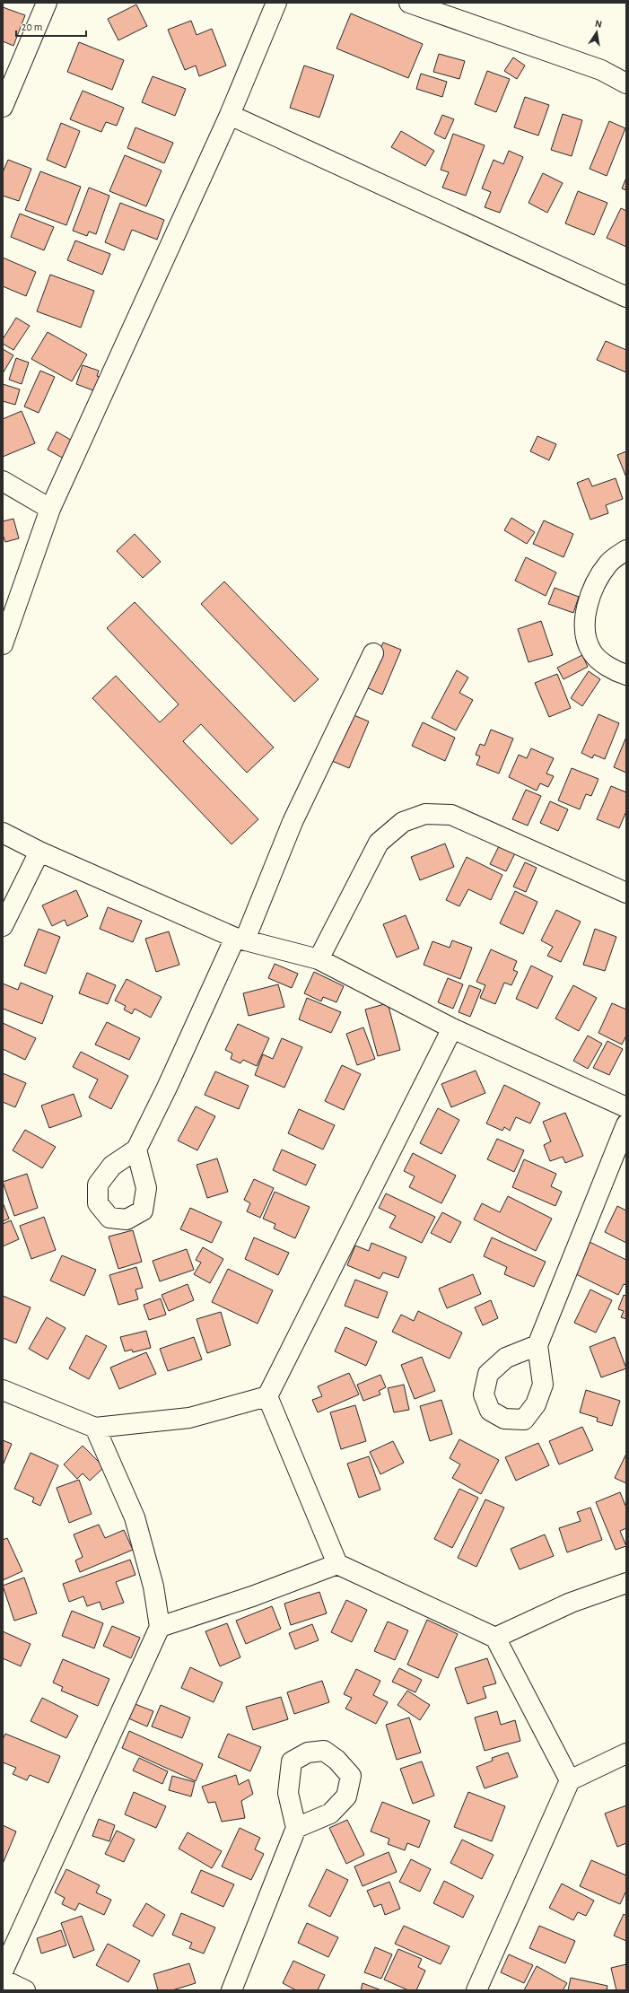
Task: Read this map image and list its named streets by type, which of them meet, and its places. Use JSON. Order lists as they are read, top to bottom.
{
  "scale_bar": "20 m",
  "north": "top"
}
